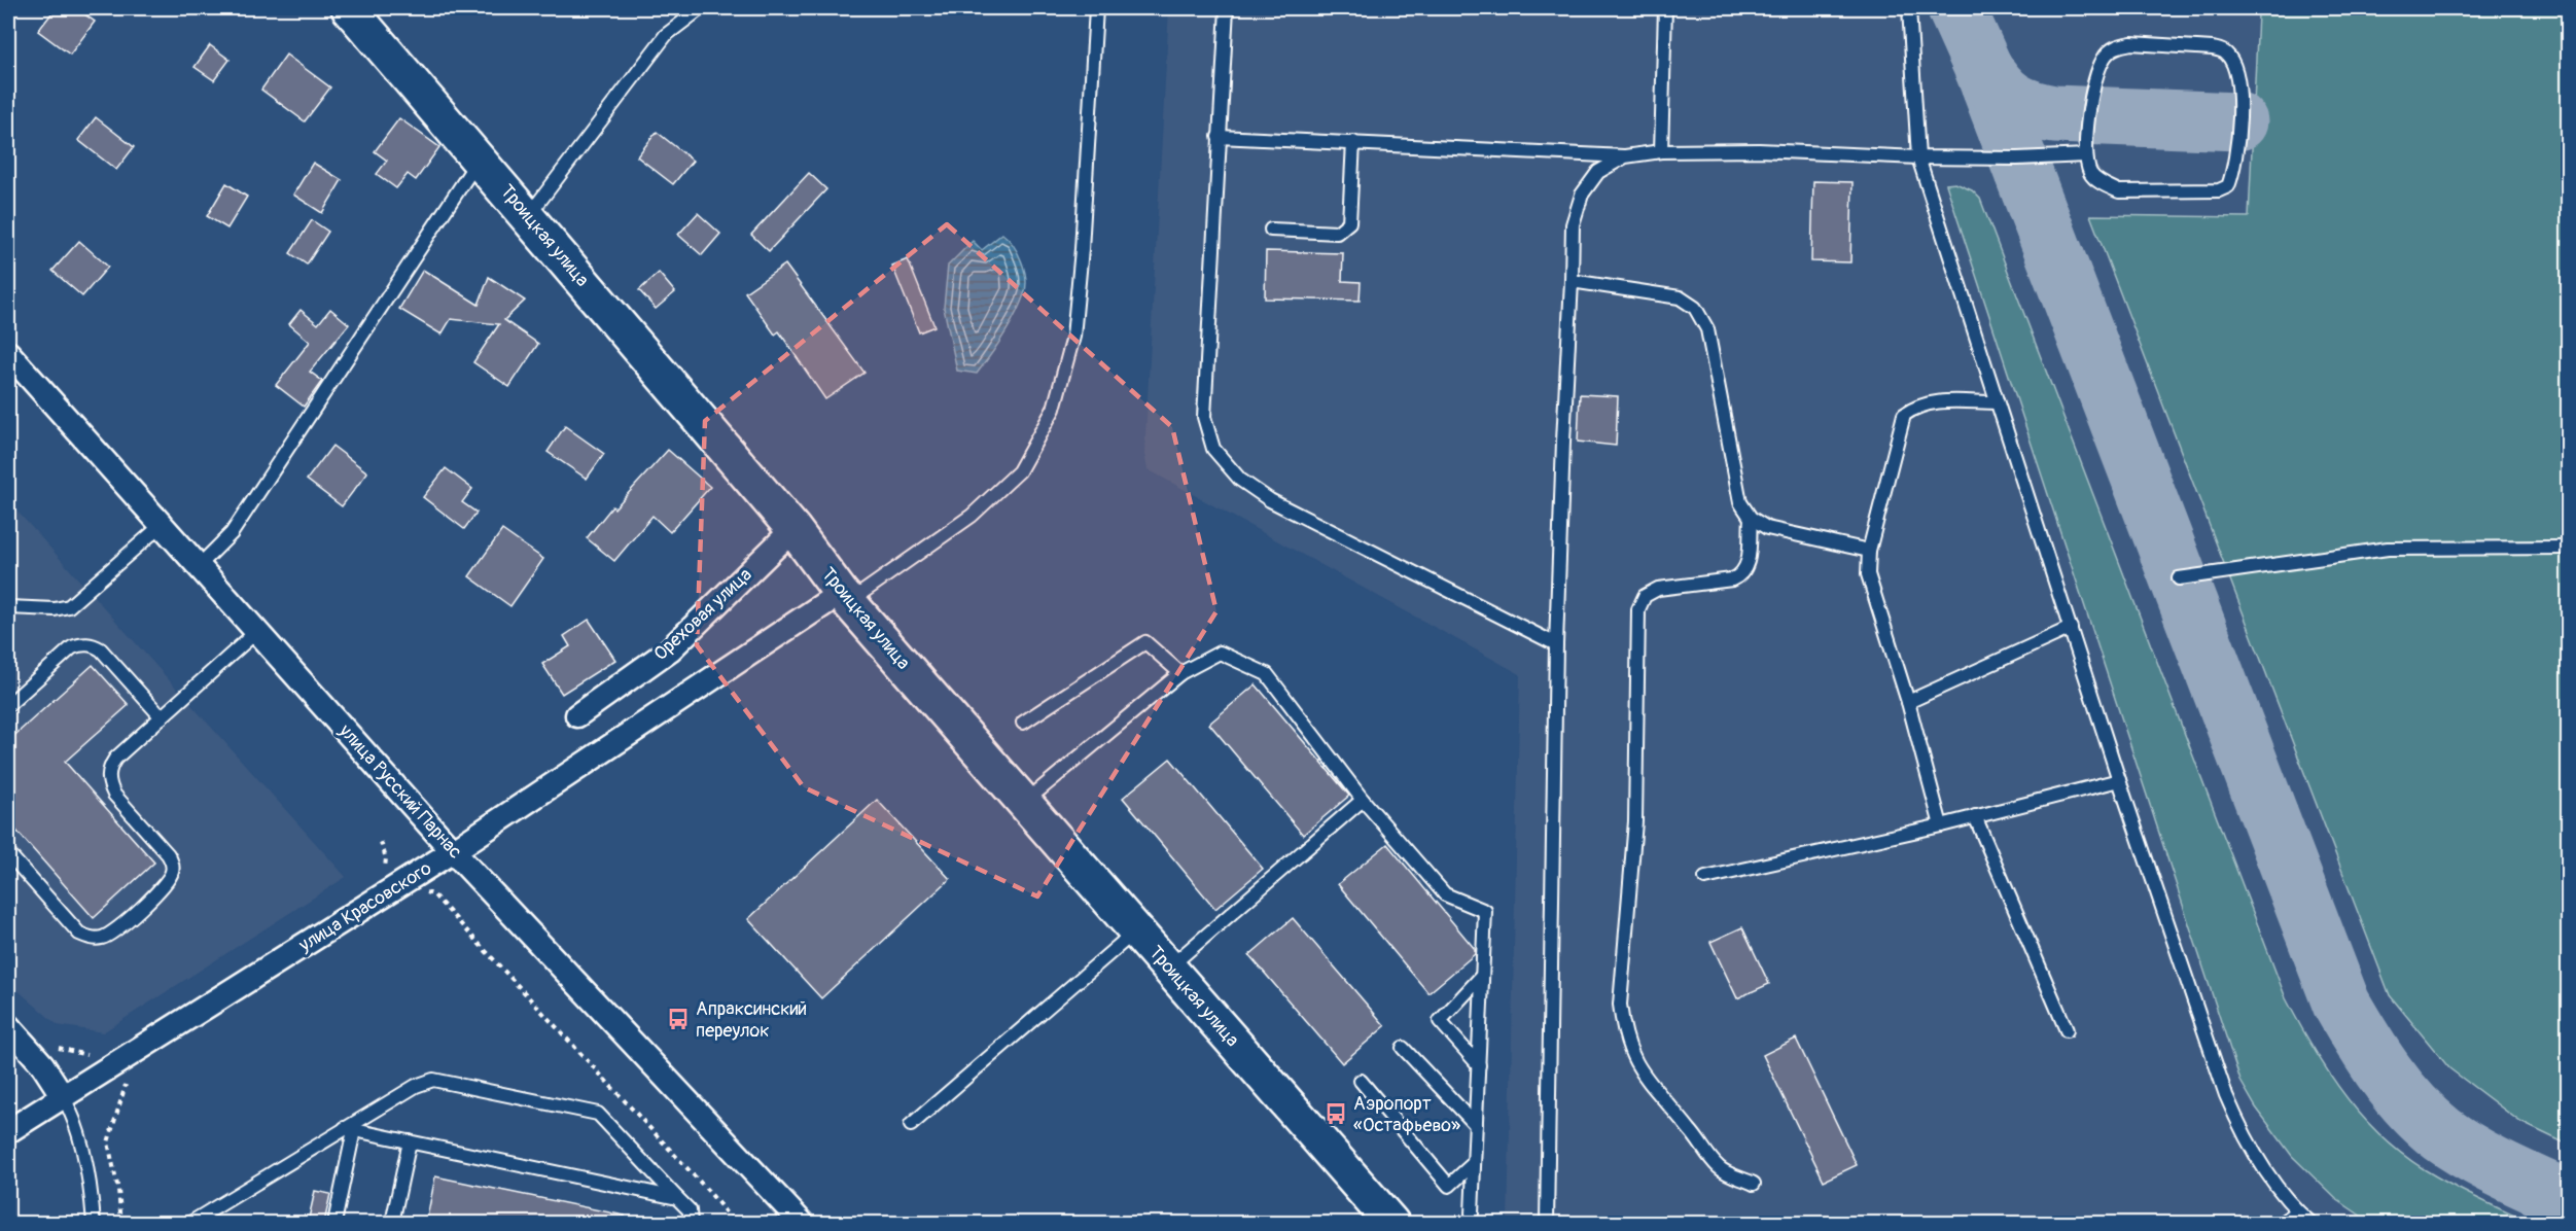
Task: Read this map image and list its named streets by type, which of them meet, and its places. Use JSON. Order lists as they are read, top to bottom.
{
  "streets": {
    "street": [
      "Троицкая улица",
      "Ореховая улица",
      "улица Русский Парнас",
      "улица Красовского"
    ]
  },
  "crossings": [
    ["Троицкая улица", "Ореховая улица"],
    ["Троицкая улица", "улица Красовского"],
    ["улица Русский Парнас", "улица Красовского"]
  ],
  "places": {
    "bus stop": ["Апраксинский переулок", "Аэропорт «Остафьево»"]
  }
}
